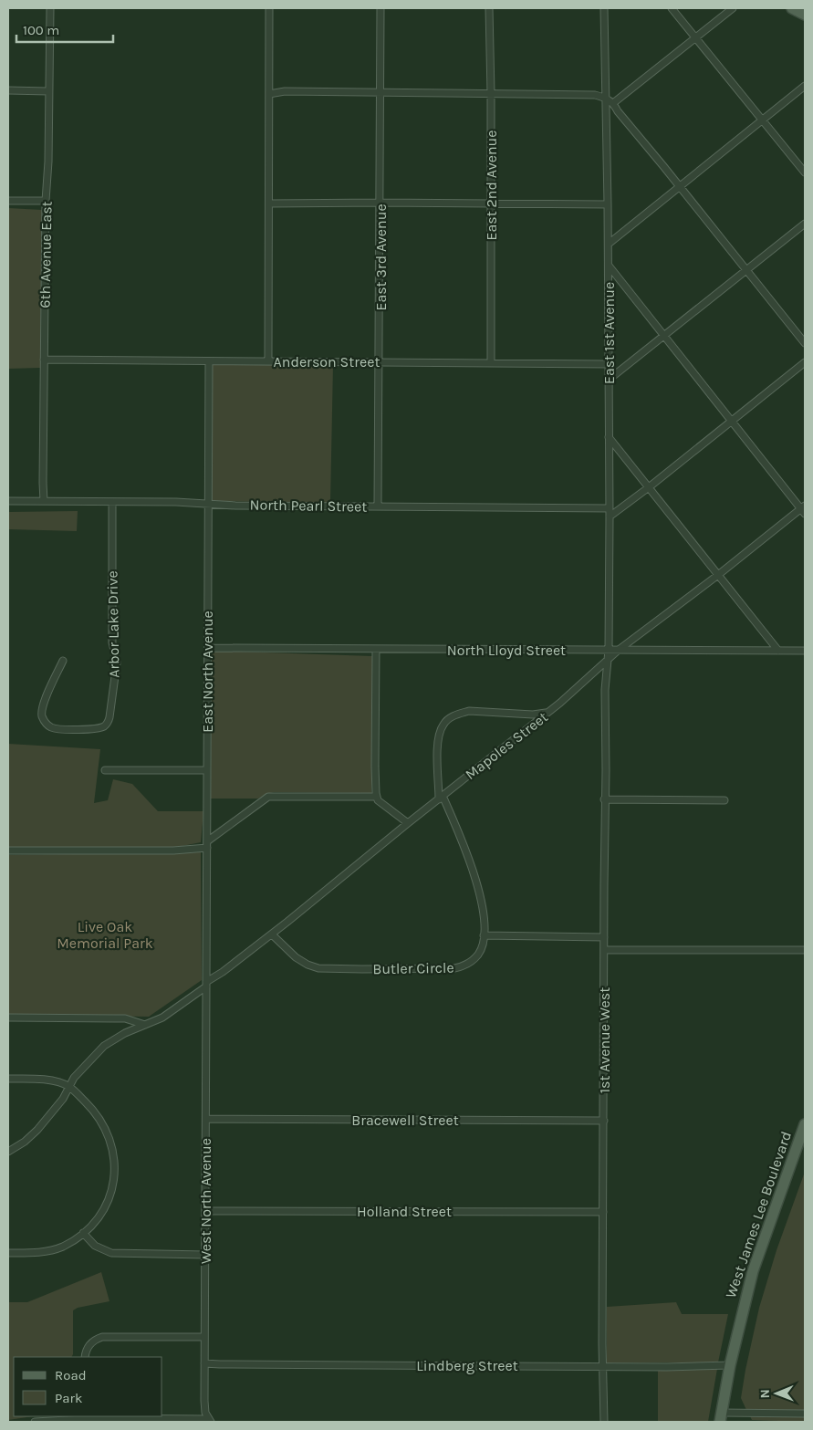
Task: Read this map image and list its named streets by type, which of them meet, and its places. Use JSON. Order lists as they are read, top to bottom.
{
  "streets": {
    "main road": ["West James Lee Boulevard"],
    "street": [
      "East 2nd Avenue",
      "6th Avenue East",
      "East 3rd Avenue",
      "East 1st Avenue",
      "Anderson Street",
      "North Pearl Street",
      "Arbor Lake Drive",
      "North Lloyd Street",
      "East North Avenue",
      "Mapoles Street",
      "Butler Circle",
      "1st Avenue West",
      "Bracewell Street",
      "West North Avenue",
      "Holland Street",
      "Lindberg Street"
    ]
  },
  "crossings": [
    ["East 2nd Avenue", "Anderson Street"],
    ["6th Avenue East", "Anderson Street"],
    ["6th Avenue East", "North Pearl Street"],
    ["East 3rd Avenue", "Anderson Street"],
    ["East 3rd Avenue", "North Pearl Street"],
    ["East 1st Avenue", "Anderson Street"],
    ["East 1st Avenue", "North Pearl Street"],
    ["East 1st Avenue", "North Lloyd Street"],
    ["East 1st Avenue", "Mapoles Street"],
    ["East 1st Avenue", "1st Avenue West"],
    ["Anderson Street", "East North Avenue"],
    ["North Pearl Street", "Arbor Lake Drive"],
    ["North Pearl Street", "East North Avenue"],
    ["North Lloyd Street", "East North Avenue"],
    ["North Lloyd Street", "Mapoles Street"],
    ["East North Avenue", "Mapoles Street"],
    ["East North Avenue", "West North Avenue"],
    ["Mapoles Street", "Butler Circle"],
    ["Mapoles Street", "1st Avenue West"],
    ["Mapoles Street", "West North Avenue"],
    ["1st Avenue West", "Bracewell Street"],
    ["1st Avenue West", "Holland Street"],
    ["1st Avenue West", "Lindberg Street"],
    ["Bracewell Street", "West North Avenue"],
    ["West North Avenue", "Holland Street"],
    ["West North Avenue", "Lindberg Street"],
    ["West James Lee Boulevard", "Lindberg Street"]
  ],
  "parks": ["Live Oak Memorial Park"],
  "legend": ["Road", "Park"],
  "scale_bar": "100 m",
  "north": "left"
}
